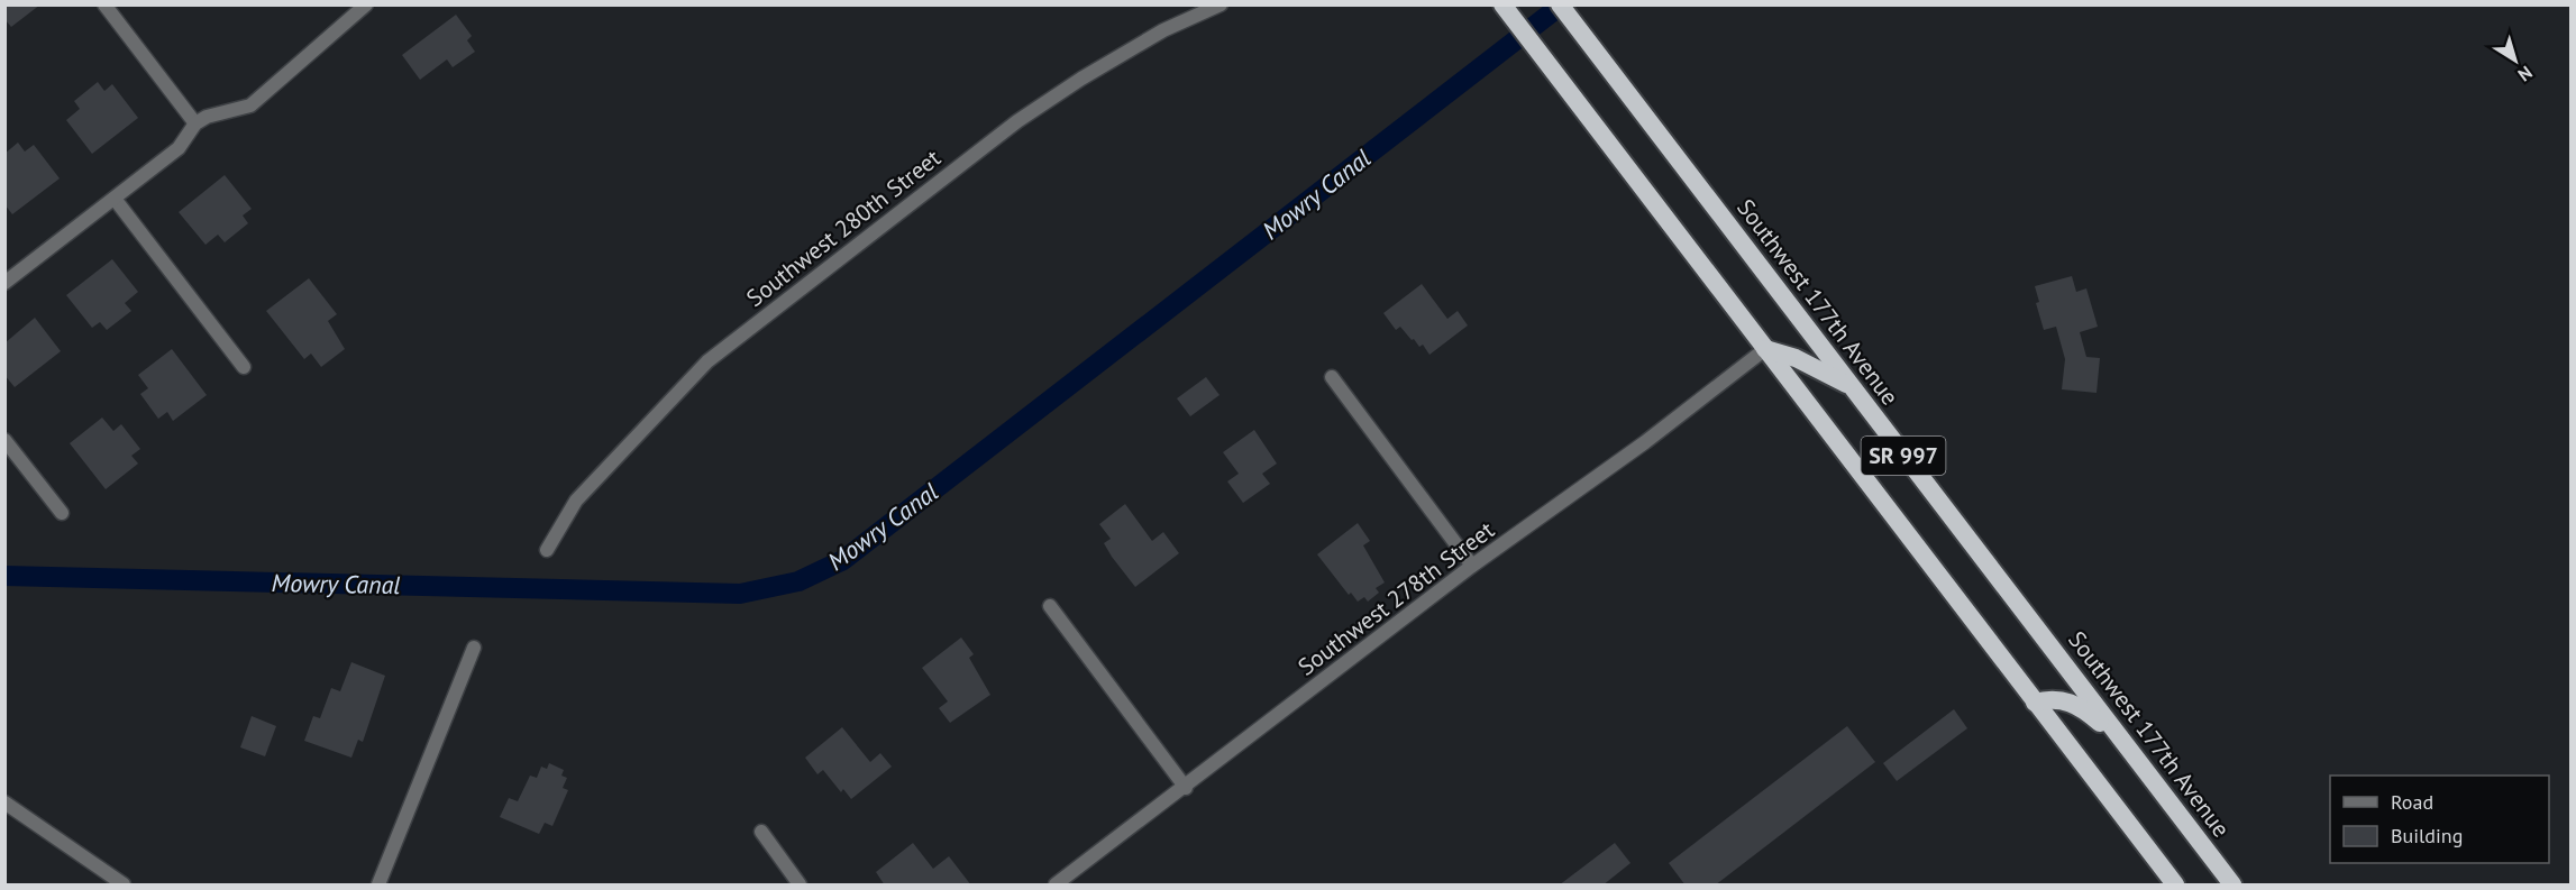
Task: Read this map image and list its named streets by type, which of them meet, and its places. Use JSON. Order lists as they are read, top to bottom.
{
  "streets": {
    "highway": ["Southwest 177th Avenue", "SR 997"],
    "street": ["Southwest 280th Street", "Southwest 278th Street"]
  },
  "crossings": [
    ["SR 997", "Southwest 278th Street"]
  ],
  "water": ["Mowry Canal"],
  "legend": ["Road", "Building"],
  "north": "bottom right"
}
